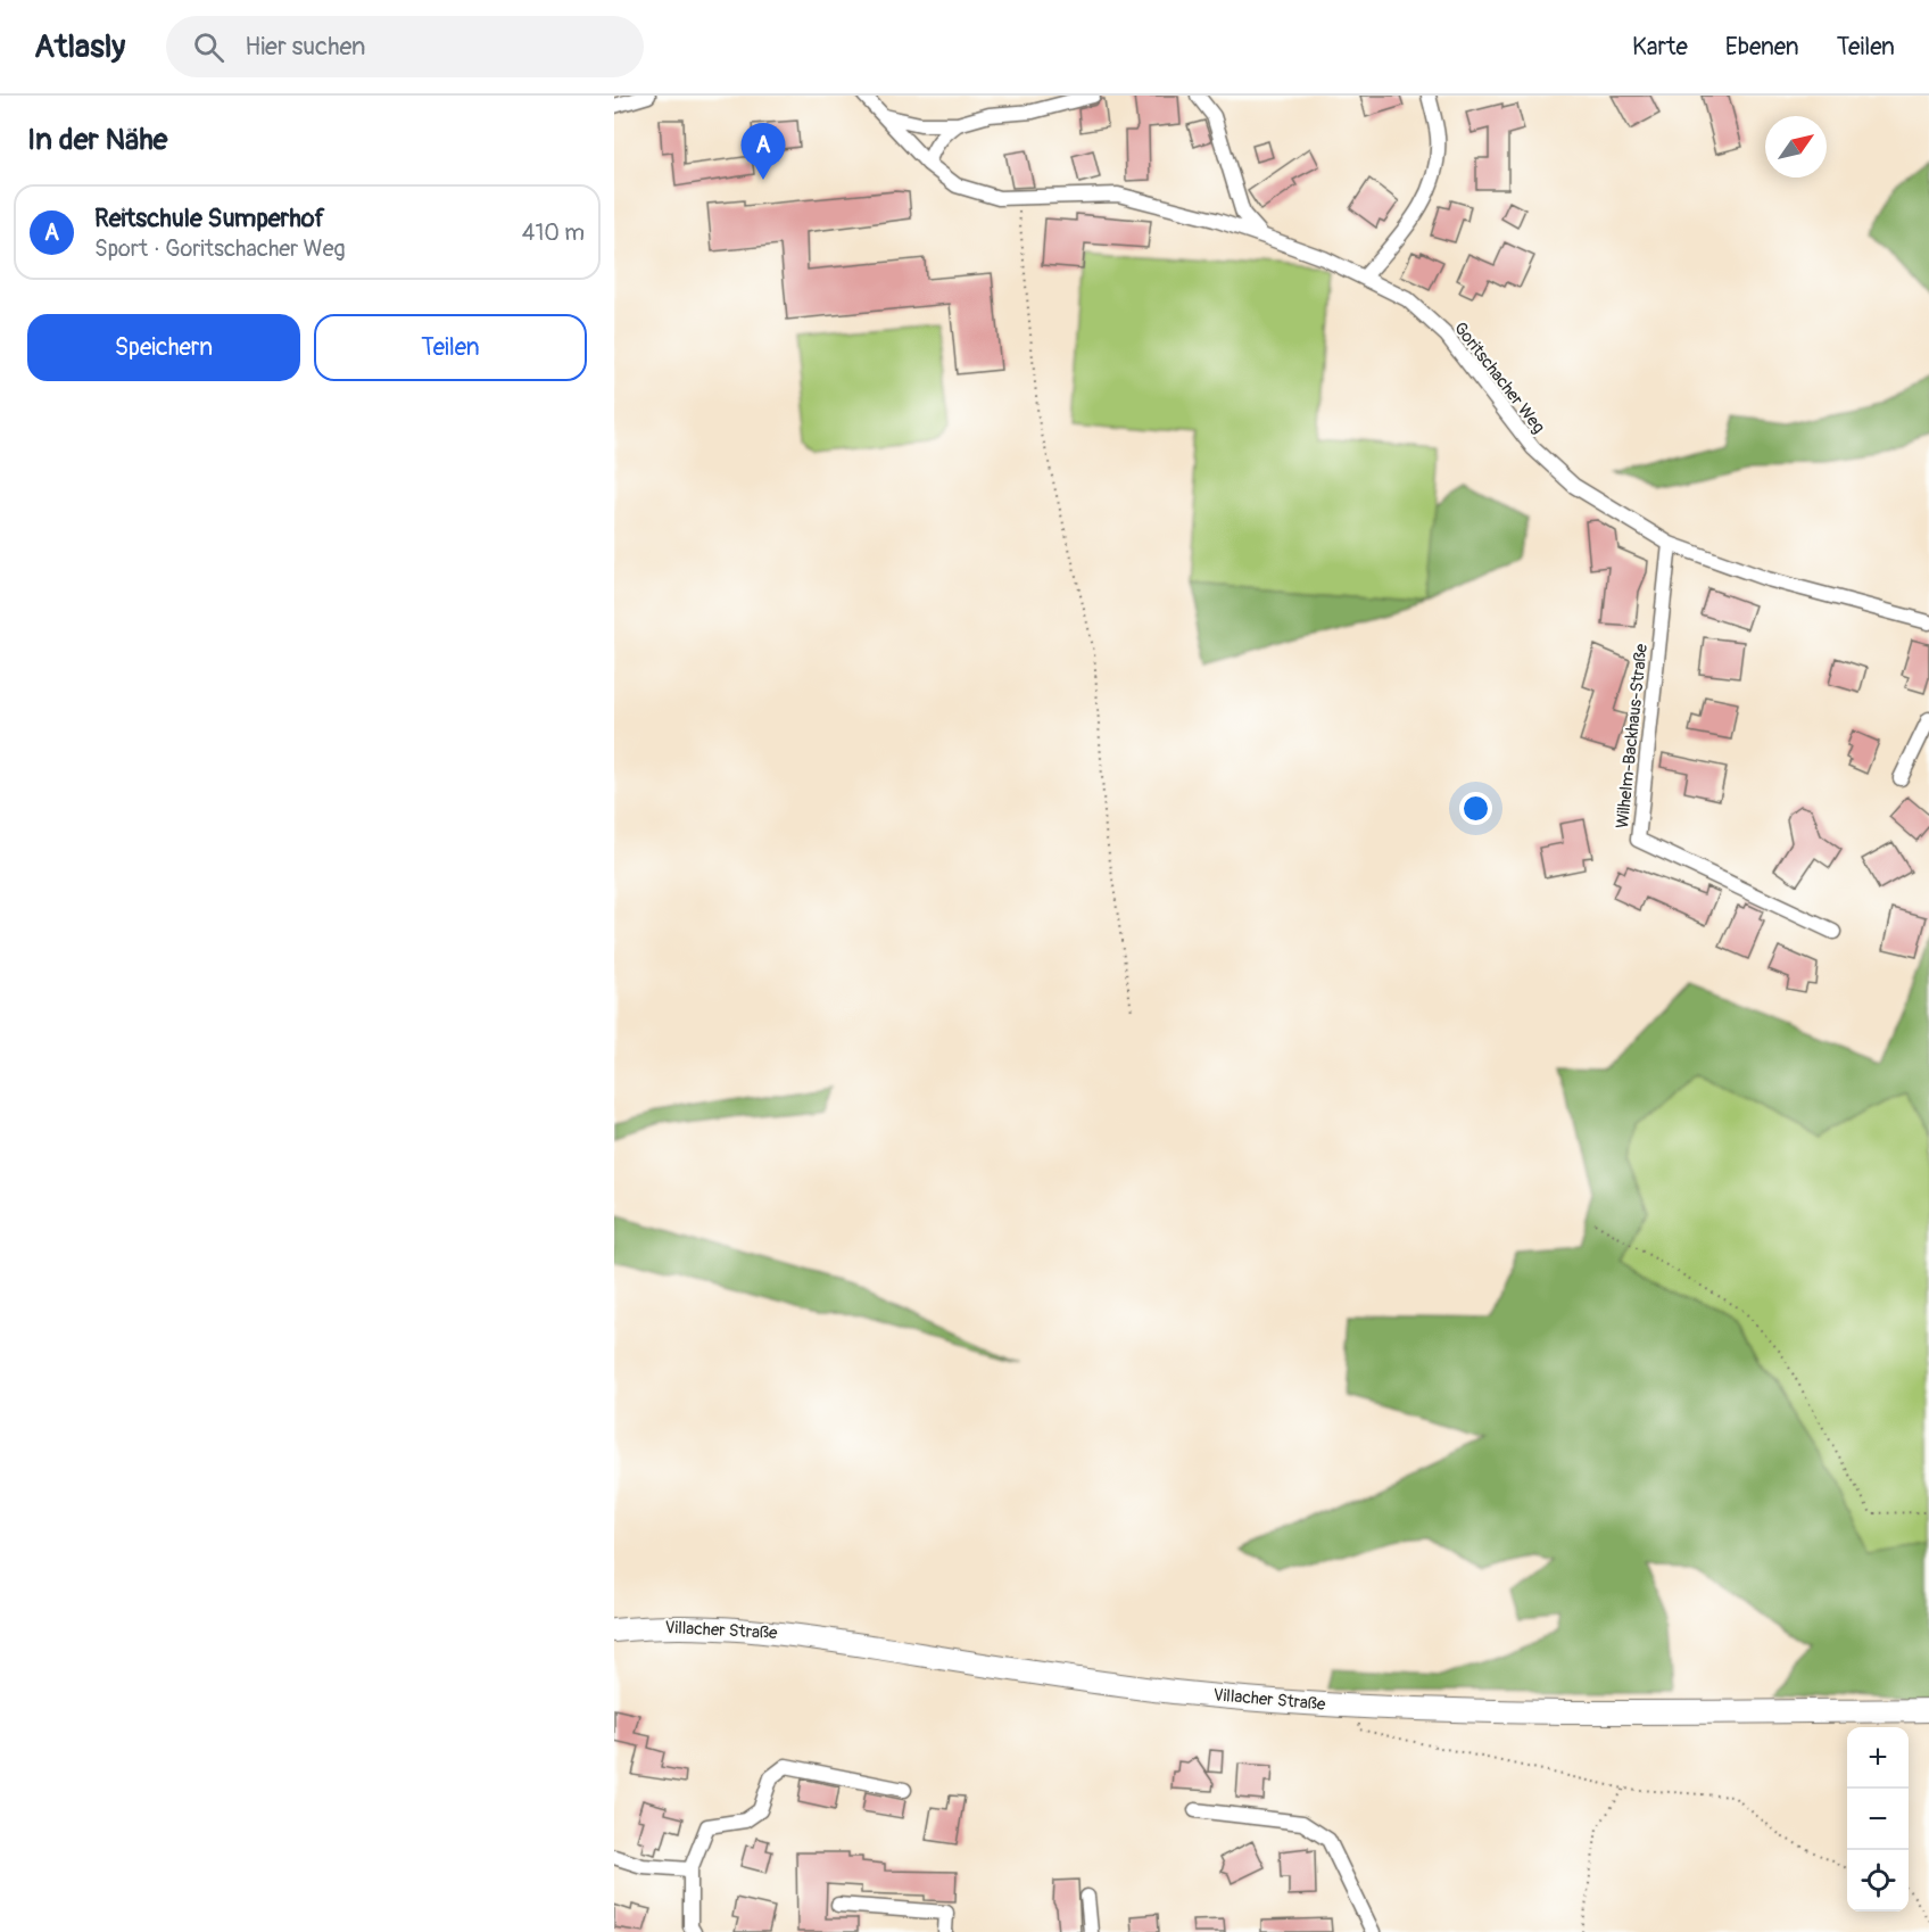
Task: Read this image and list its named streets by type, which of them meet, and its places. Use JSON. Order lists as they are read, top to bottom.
{
  "streets": {
    "main road": ["Villacher Straße"],
    "street": ["Goritschacher Weg", "Wilhelm-Backhaus-Straße"]
  },
  "crossings": [
    ["Goritschacher Weg", "Wilhelm-Backhaus-Straße"]
  ],
  "north": "top right",
  "page": {
    "header": "Atlasly",
    "search": "Hier suchen",
    "nav": ["Karte", "Ebenen", "Teilen"],
    "heading": "In der Nähe",
    "pins": "A",
    "list": [
      {
        "mark": "A",
        "name": "Reitschule Sumperhof",
        "note": "Sport · Goritschacher Weg",
        "value": "410 m"
      }
    ],
    "buttons": ["Speichern", "Teilen"],
    "map_buttons": ["+", "−"]
  }
}
